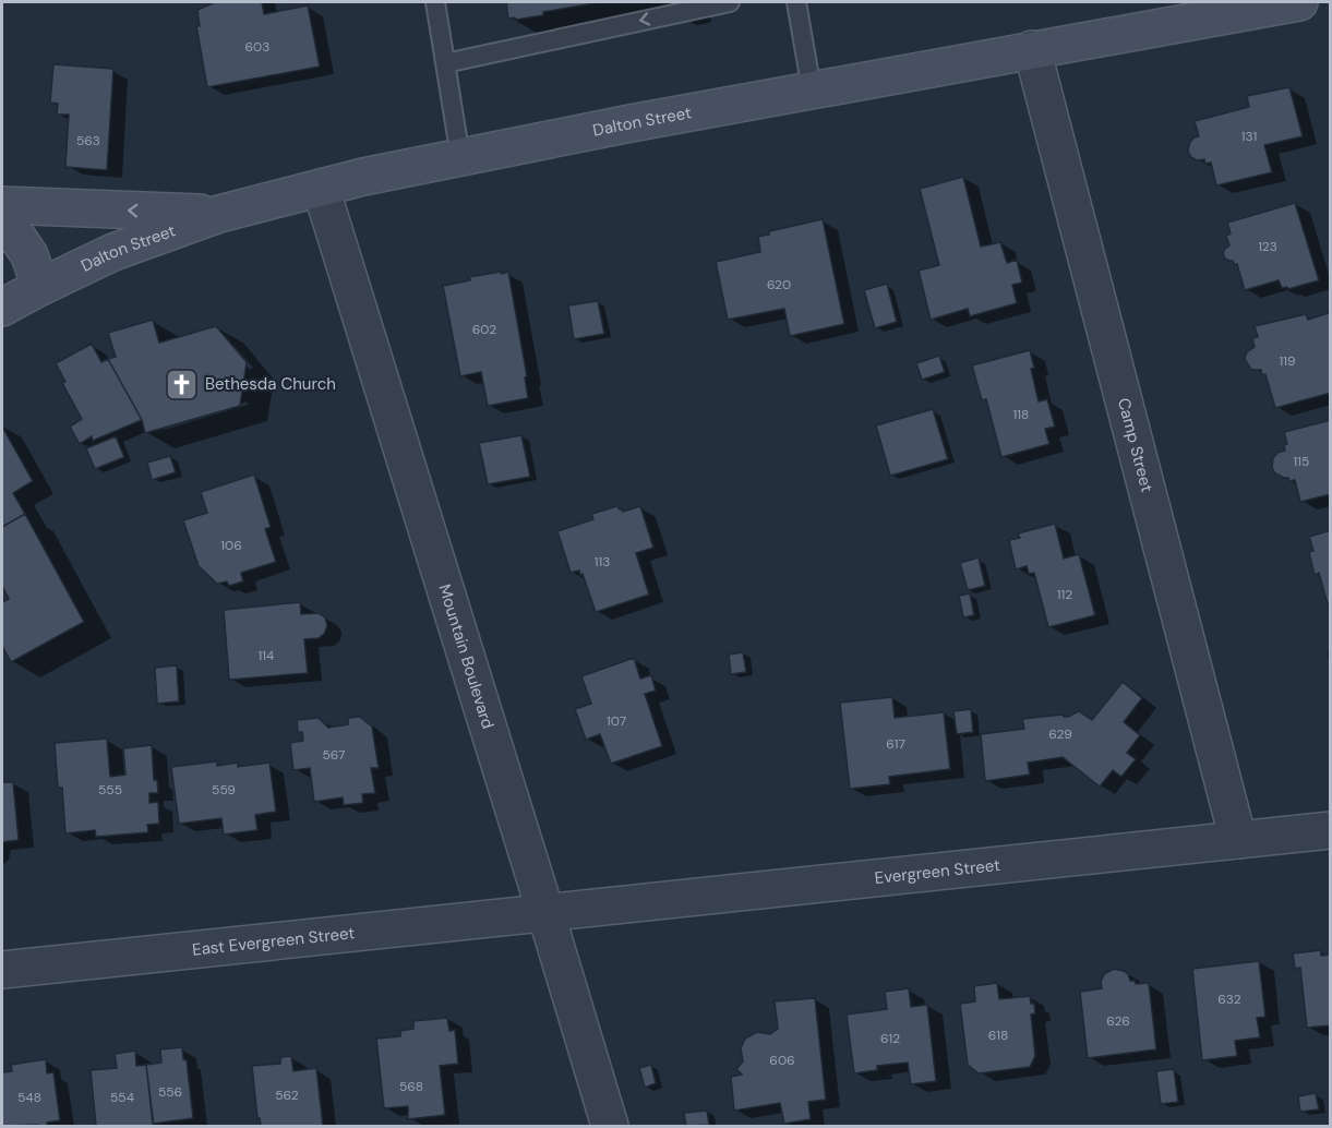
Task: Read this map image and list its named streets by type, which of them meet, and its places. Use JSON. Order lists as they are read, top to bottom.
{
  "streets": {
    "main road": ["Dalton Street"],
    "street": [
      "Camp Street",
      "Mountain Boulevard",
      "Evergreen Street",
      "East Evergreen Street"
    ]
  },
  "crossings": [
    ["Dalton Street", "Camp Street"],
    ["Dalton Street", "Mountain Boulevard"],
    ["Camp Street", "Evergreen Street"],
    ["Mountain Boulevard", "Evergreen Street"],
    ["Mountain Boulevard", "East Evergreen Street"],
    ["Evergreen Street", "East Evergreen Street"]
  ],
  "places": {
    "church": ["Bethesda Church"]
  },
  "house_numbers": [
    "603",
    "131",
    "563",
    "123",
    "620",
    "602",
    "119",
    "118",
    "115",
    "106",
    "113",
    "112",
    "114",
    "107",
    "629",
    "617",
    "567",
    "555",
    "559",
    "632",
    "626",
    "618",
    "612",
    "606",
    "568",
    "556",
    "562",
    "548",
    "554"
  ]
}
